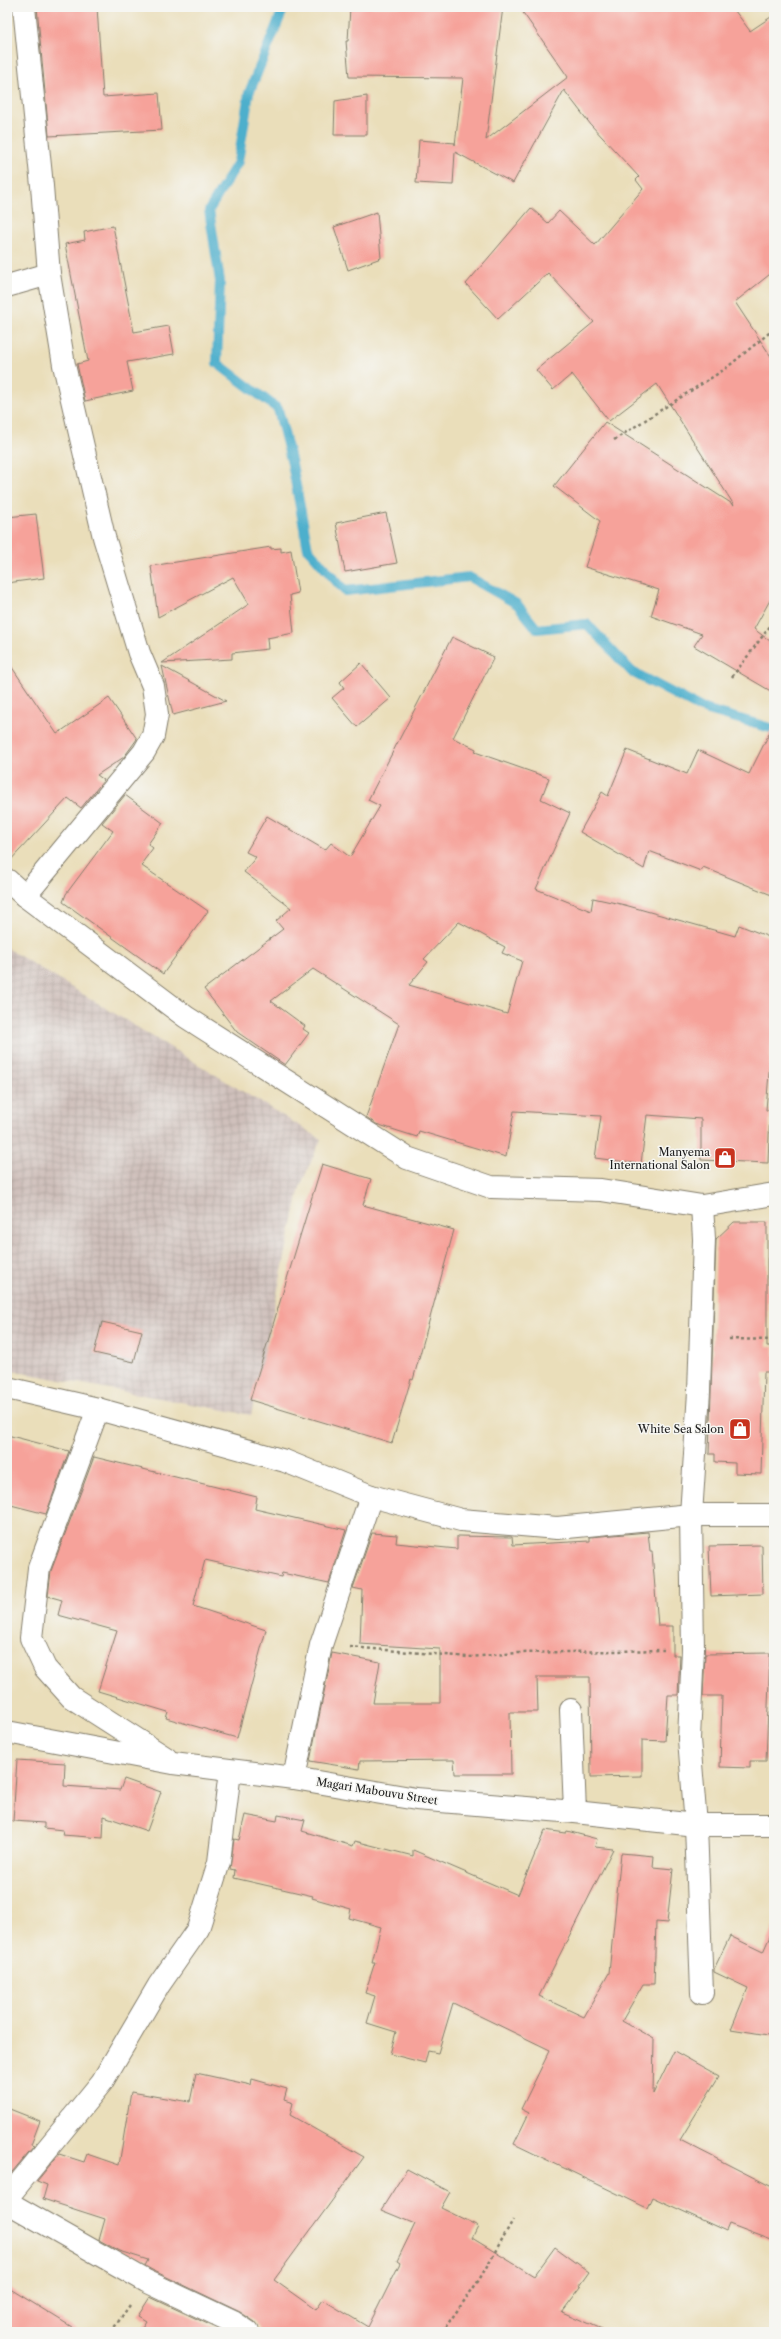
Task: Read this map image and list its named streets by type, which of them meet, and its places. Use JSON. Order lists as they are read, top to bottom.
{
  "streets": {
    "street": ["Magari Mabouvu Street"]
  },
  "places": {
    "shop": ["Manyema International Salon", "White Sea Salon"]
  }
}
